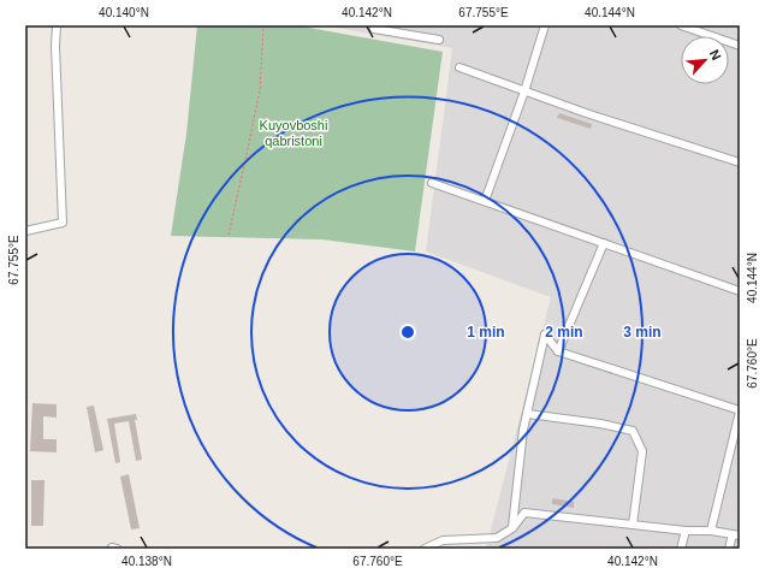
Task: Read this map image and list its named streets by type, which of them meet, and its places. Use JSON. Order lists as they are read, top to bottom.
{
  "parks": ["Kuyovboshi qabristoni"],
  "north": "top right",
  "coordinates": [
    "40.140°N",
    "40.142°N",
    "67.755°E",
    "40.144°N",
    "67.760°E",
    "40.138°N"
  ],
  "rings": ["1 min", "2 min", "3 min"]
}
